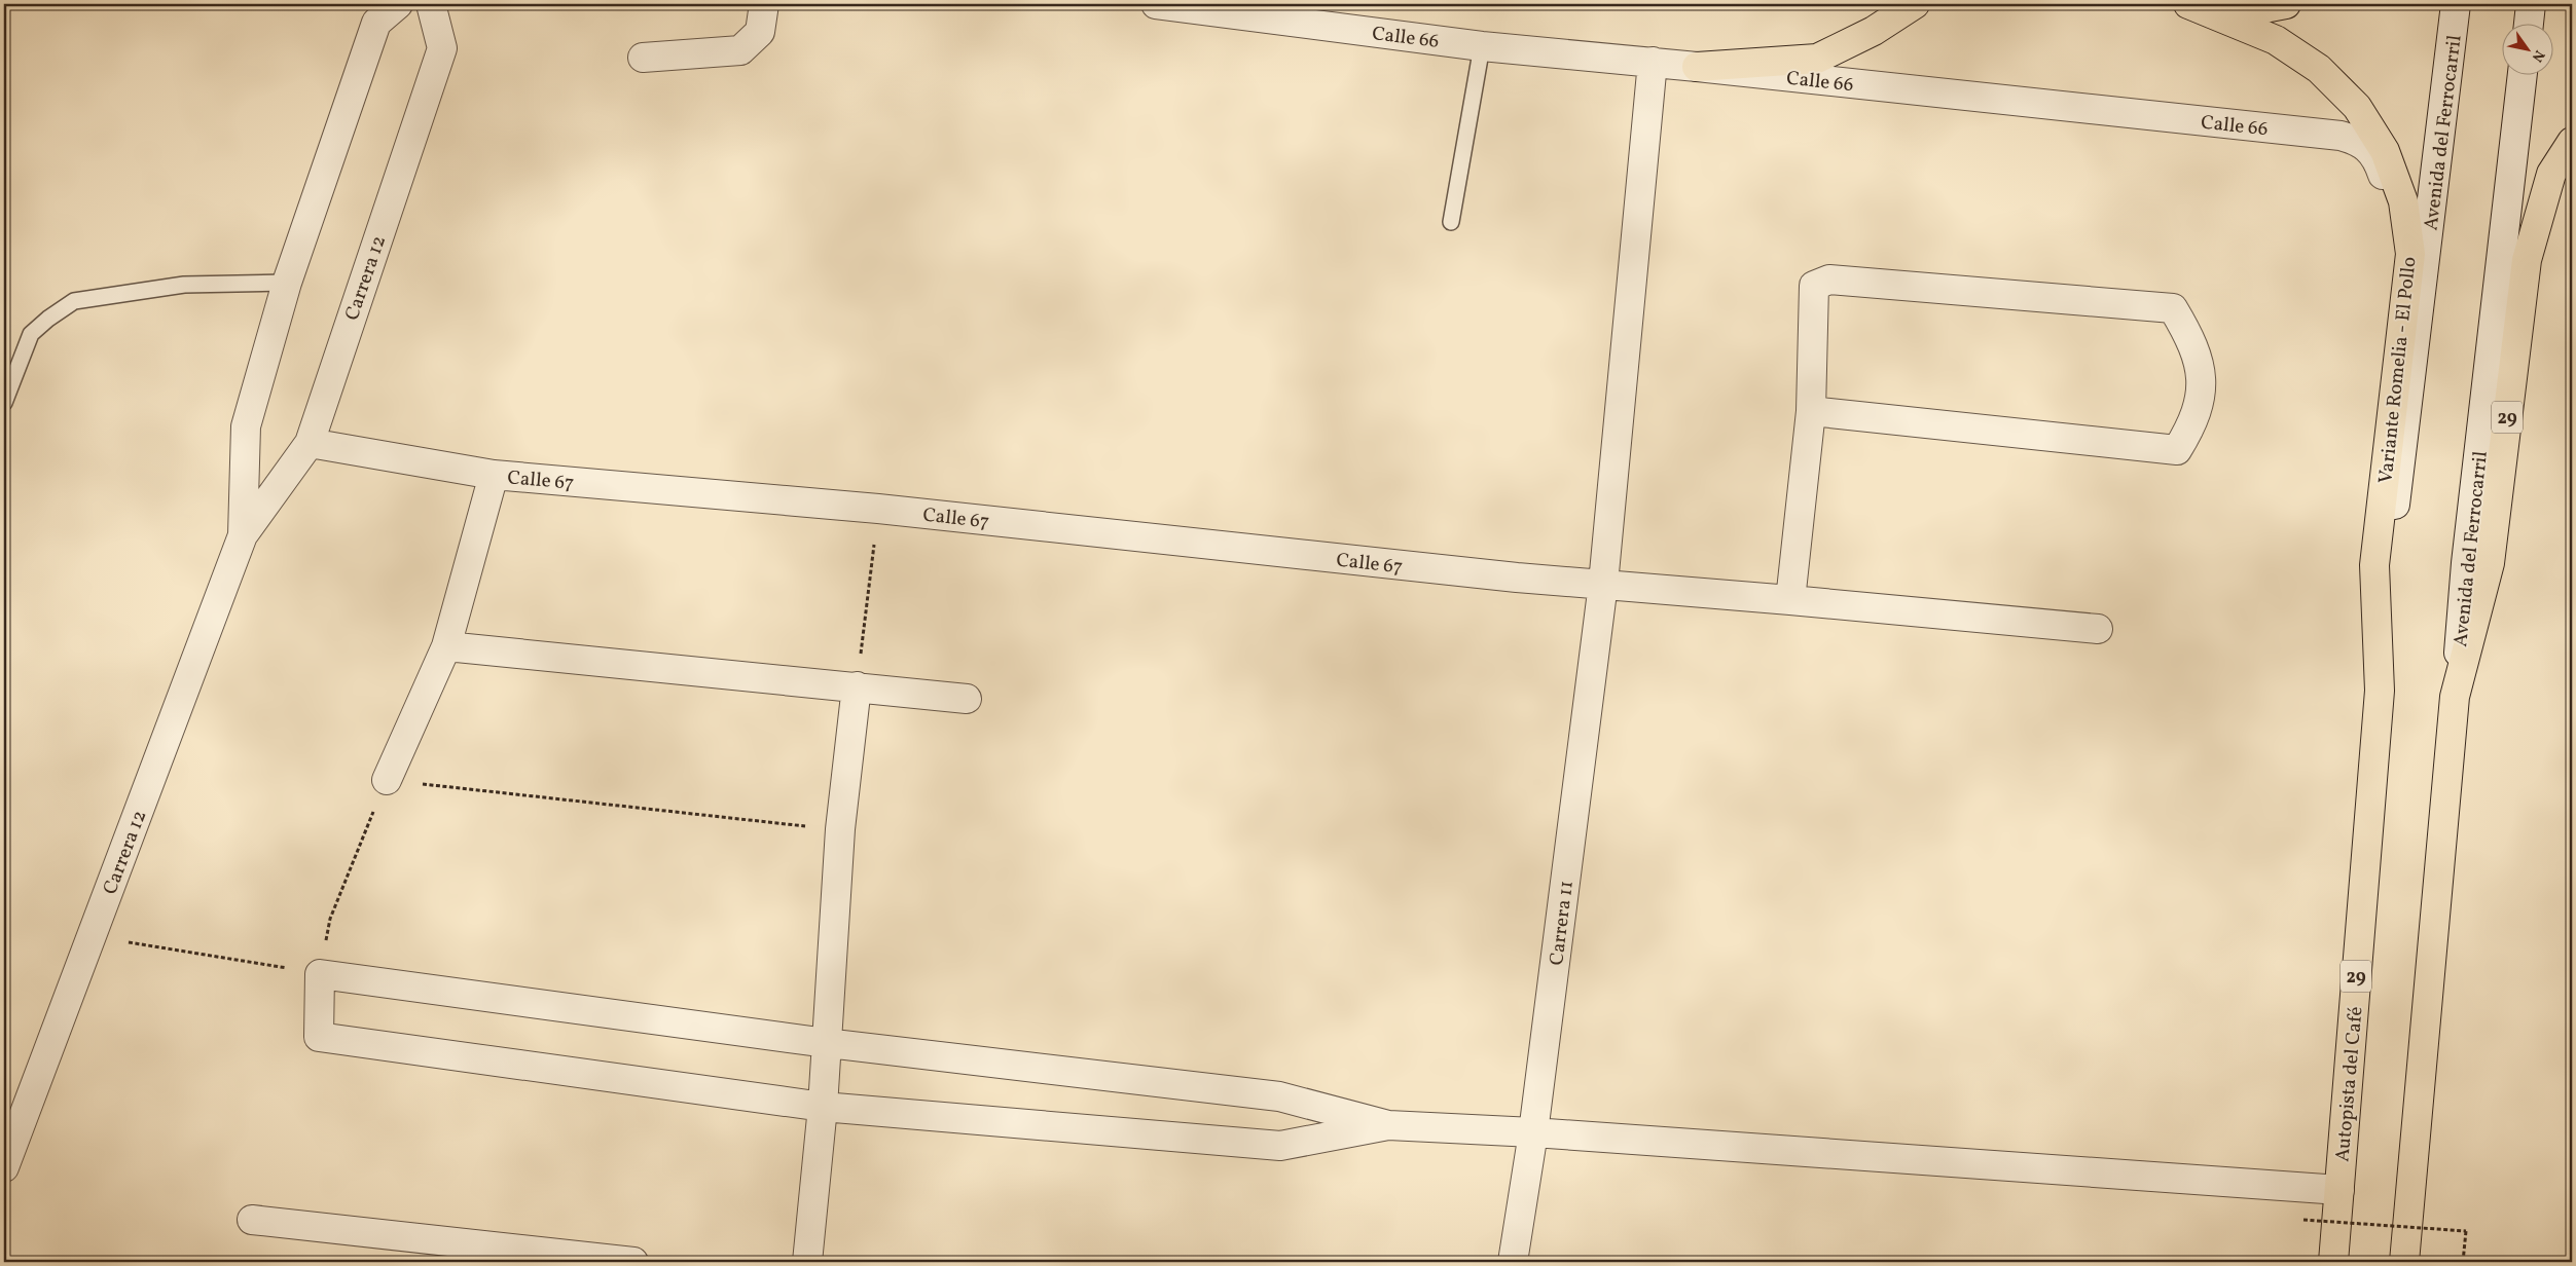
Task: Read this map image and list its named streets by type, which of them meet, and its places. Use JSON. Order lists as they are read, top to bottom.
{
  "streets": {
    "highway": ["Variante Romelia - El Pollo", "29", "Autopista del Café"],
    "street": [
      "Calle 66",
      "Avenida del Ferrocarril",
      "Carrera 12",
      "Calle 67",
      "Carrera 11"
    ]
  },
  "crossings": [
    ["Calle 66", "Variante Romelia - El Pollo"],
    ["Calle 66", "Carrera 11"],
    ["Avenida del Ferrocarril", "Variante Romelia - El Pollo"],
    ["Avenida del Ferrocarril", "29"],
    ["Avenida del Ferrocarril", "Autopista del Café"],
    ["Carrera 12", "Calle 67"],
    ["Variante Romelia - El Pollo", "29"],
    ["Variante Romelia - El Pollo", "Autopista del Café"],
    ["Calle 67", "Carrera 11"]
  ],
  "north": "bottom right"
}
